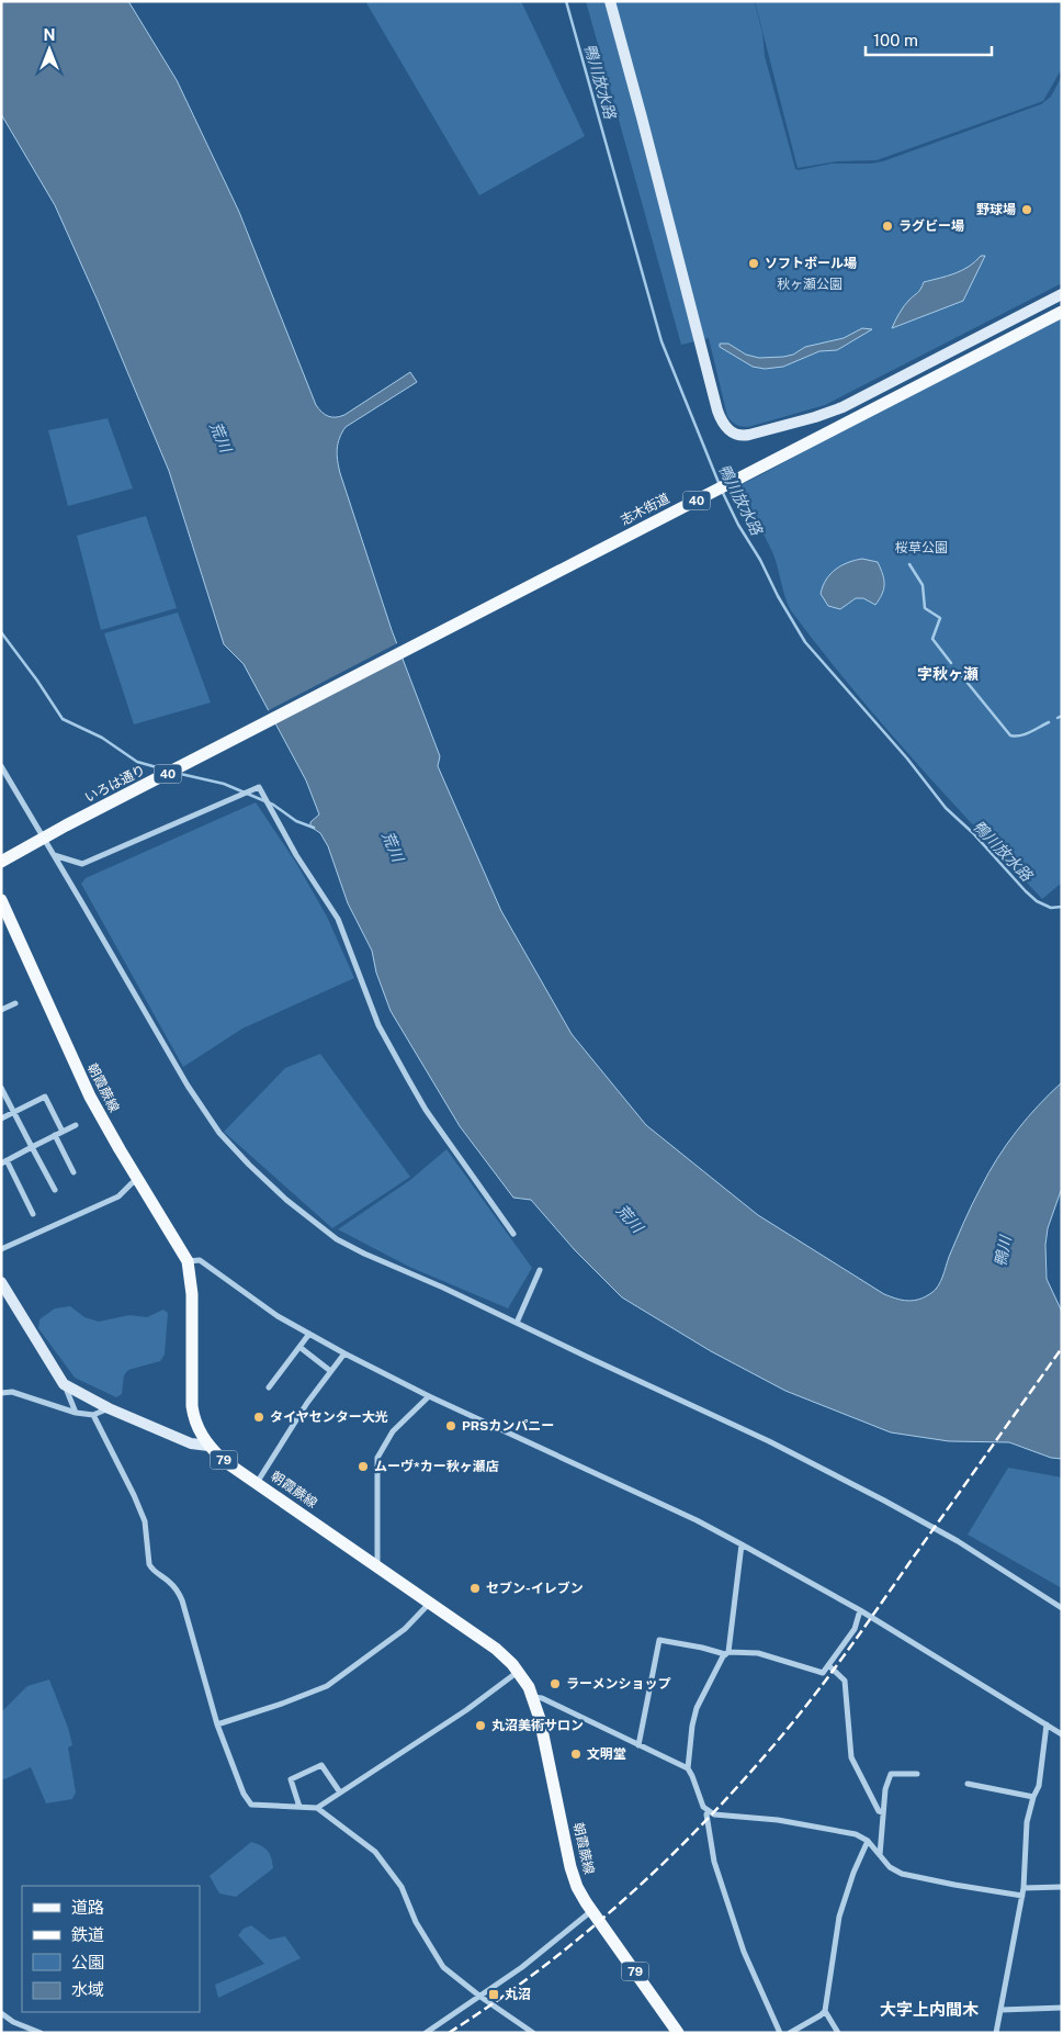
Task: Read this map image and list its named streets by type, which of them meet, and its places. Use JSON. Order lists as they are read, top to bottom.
{
  "streets": {
    "main road": [
      "40",
      "志木街道",
      "いろは通り",
      "朝霞蕨線",
      "79"
    ]
  },
  "crossings": [
    ["志木街道", "いろは通り"]
  ],
  "districts": ["字秋ヶ瀬", "大字上内間木"],
  "water": ["鴨川放水路", "荒川", "鴨川"],
  "parks": ["秋ヶ瀬公園", "桜草公園"],
  "places": {
    "other": [
      "野球場",
      "ラグビー場",
      "ソフトボール場",
      "タイヤセンター大光",
      "PRSカンパニー",
      "ムーヴ*カー秋ヶ瀬店",
      "セブン-イレブン",
      "ラーメンショップ",
      "丸沼美術サロン",
      "文明堂"
    ],
    "transit": ["丸沼"]
  },
  "legend": [
    "道路",
    "鉄道",
    "公園",
    "水域"
  ],
  "scale_bar": "100 m",
  "north": "top"
}
